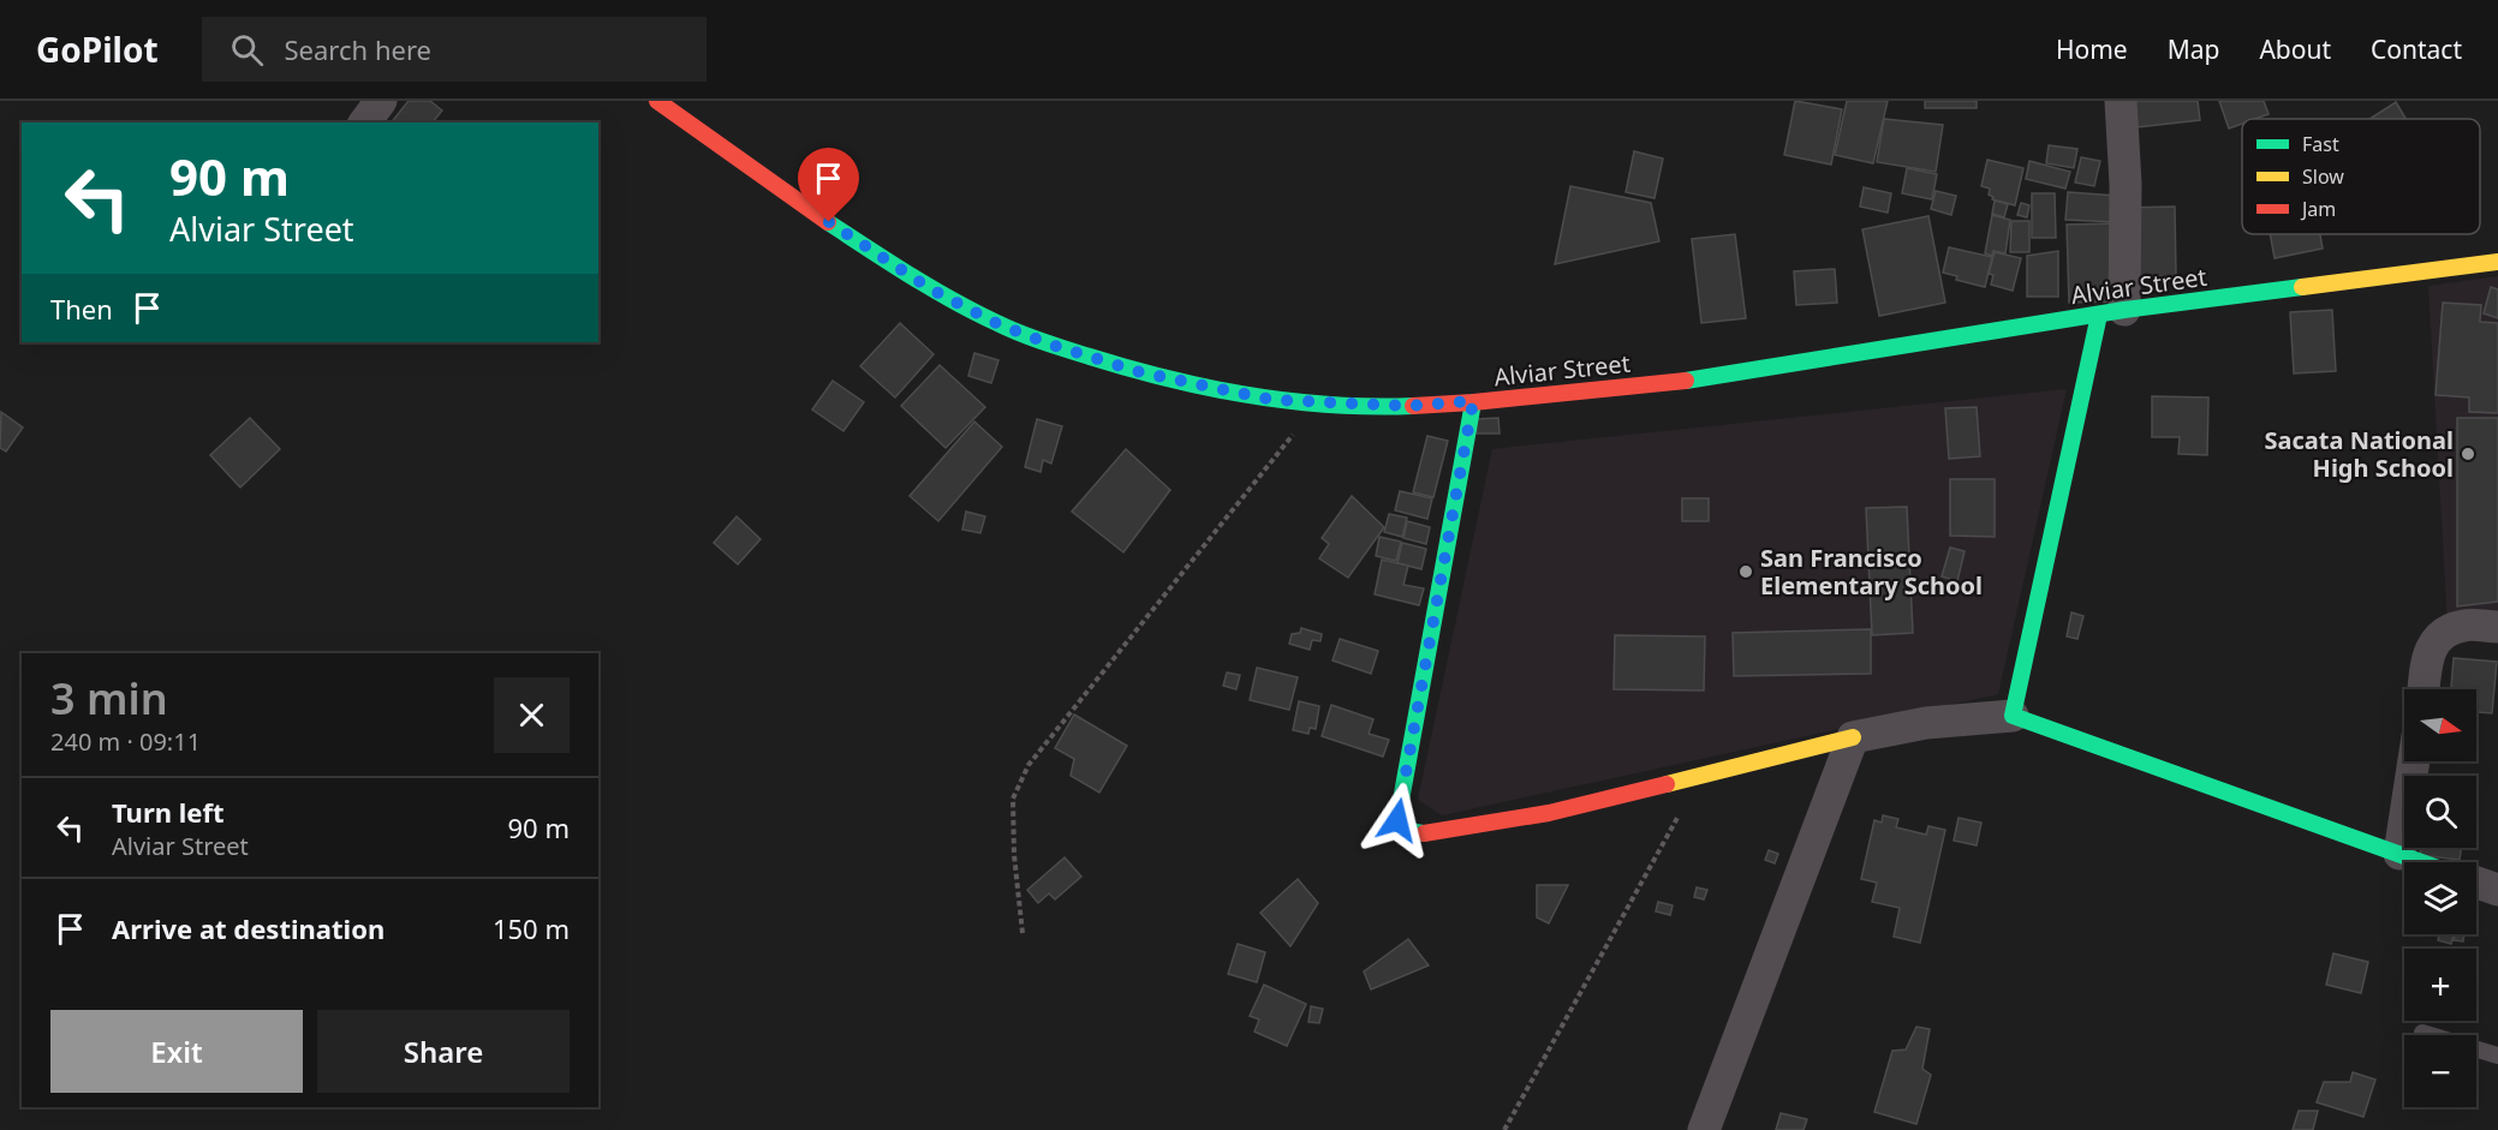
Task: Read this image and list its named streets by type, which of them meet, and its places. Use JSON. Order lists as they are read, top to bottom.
{
  "streets": {
    "street": ["Alviar Street"]
  },
  "places": ["Sacata National High School", "San Francisco Elementary School"],
  "legend": ["Fast", "Slow", "Jam"],
  "north": "right",
  "page": {
    "header": "GoPilot",
    "search": "Search here",
    "nav": [
      "Home",
      "Map",
      "About",
      "Contact"
    ],
    "turn": ["90 m", "Alviar Street"],
    "then": "Then",
    "heading": ["3 min", "240 m · 09:11"],
    "map_buttons": ["+", "−"],
    "list": [
      {
        "name": "Turn left",
        "note": "Alviar Street",
        "value": "90 m"
      },
      {
        "name": "Arrive at destination",
        "value": "150 m"
      }
    ],
    "buttons": ["Exit", "Share"]
  }
}
